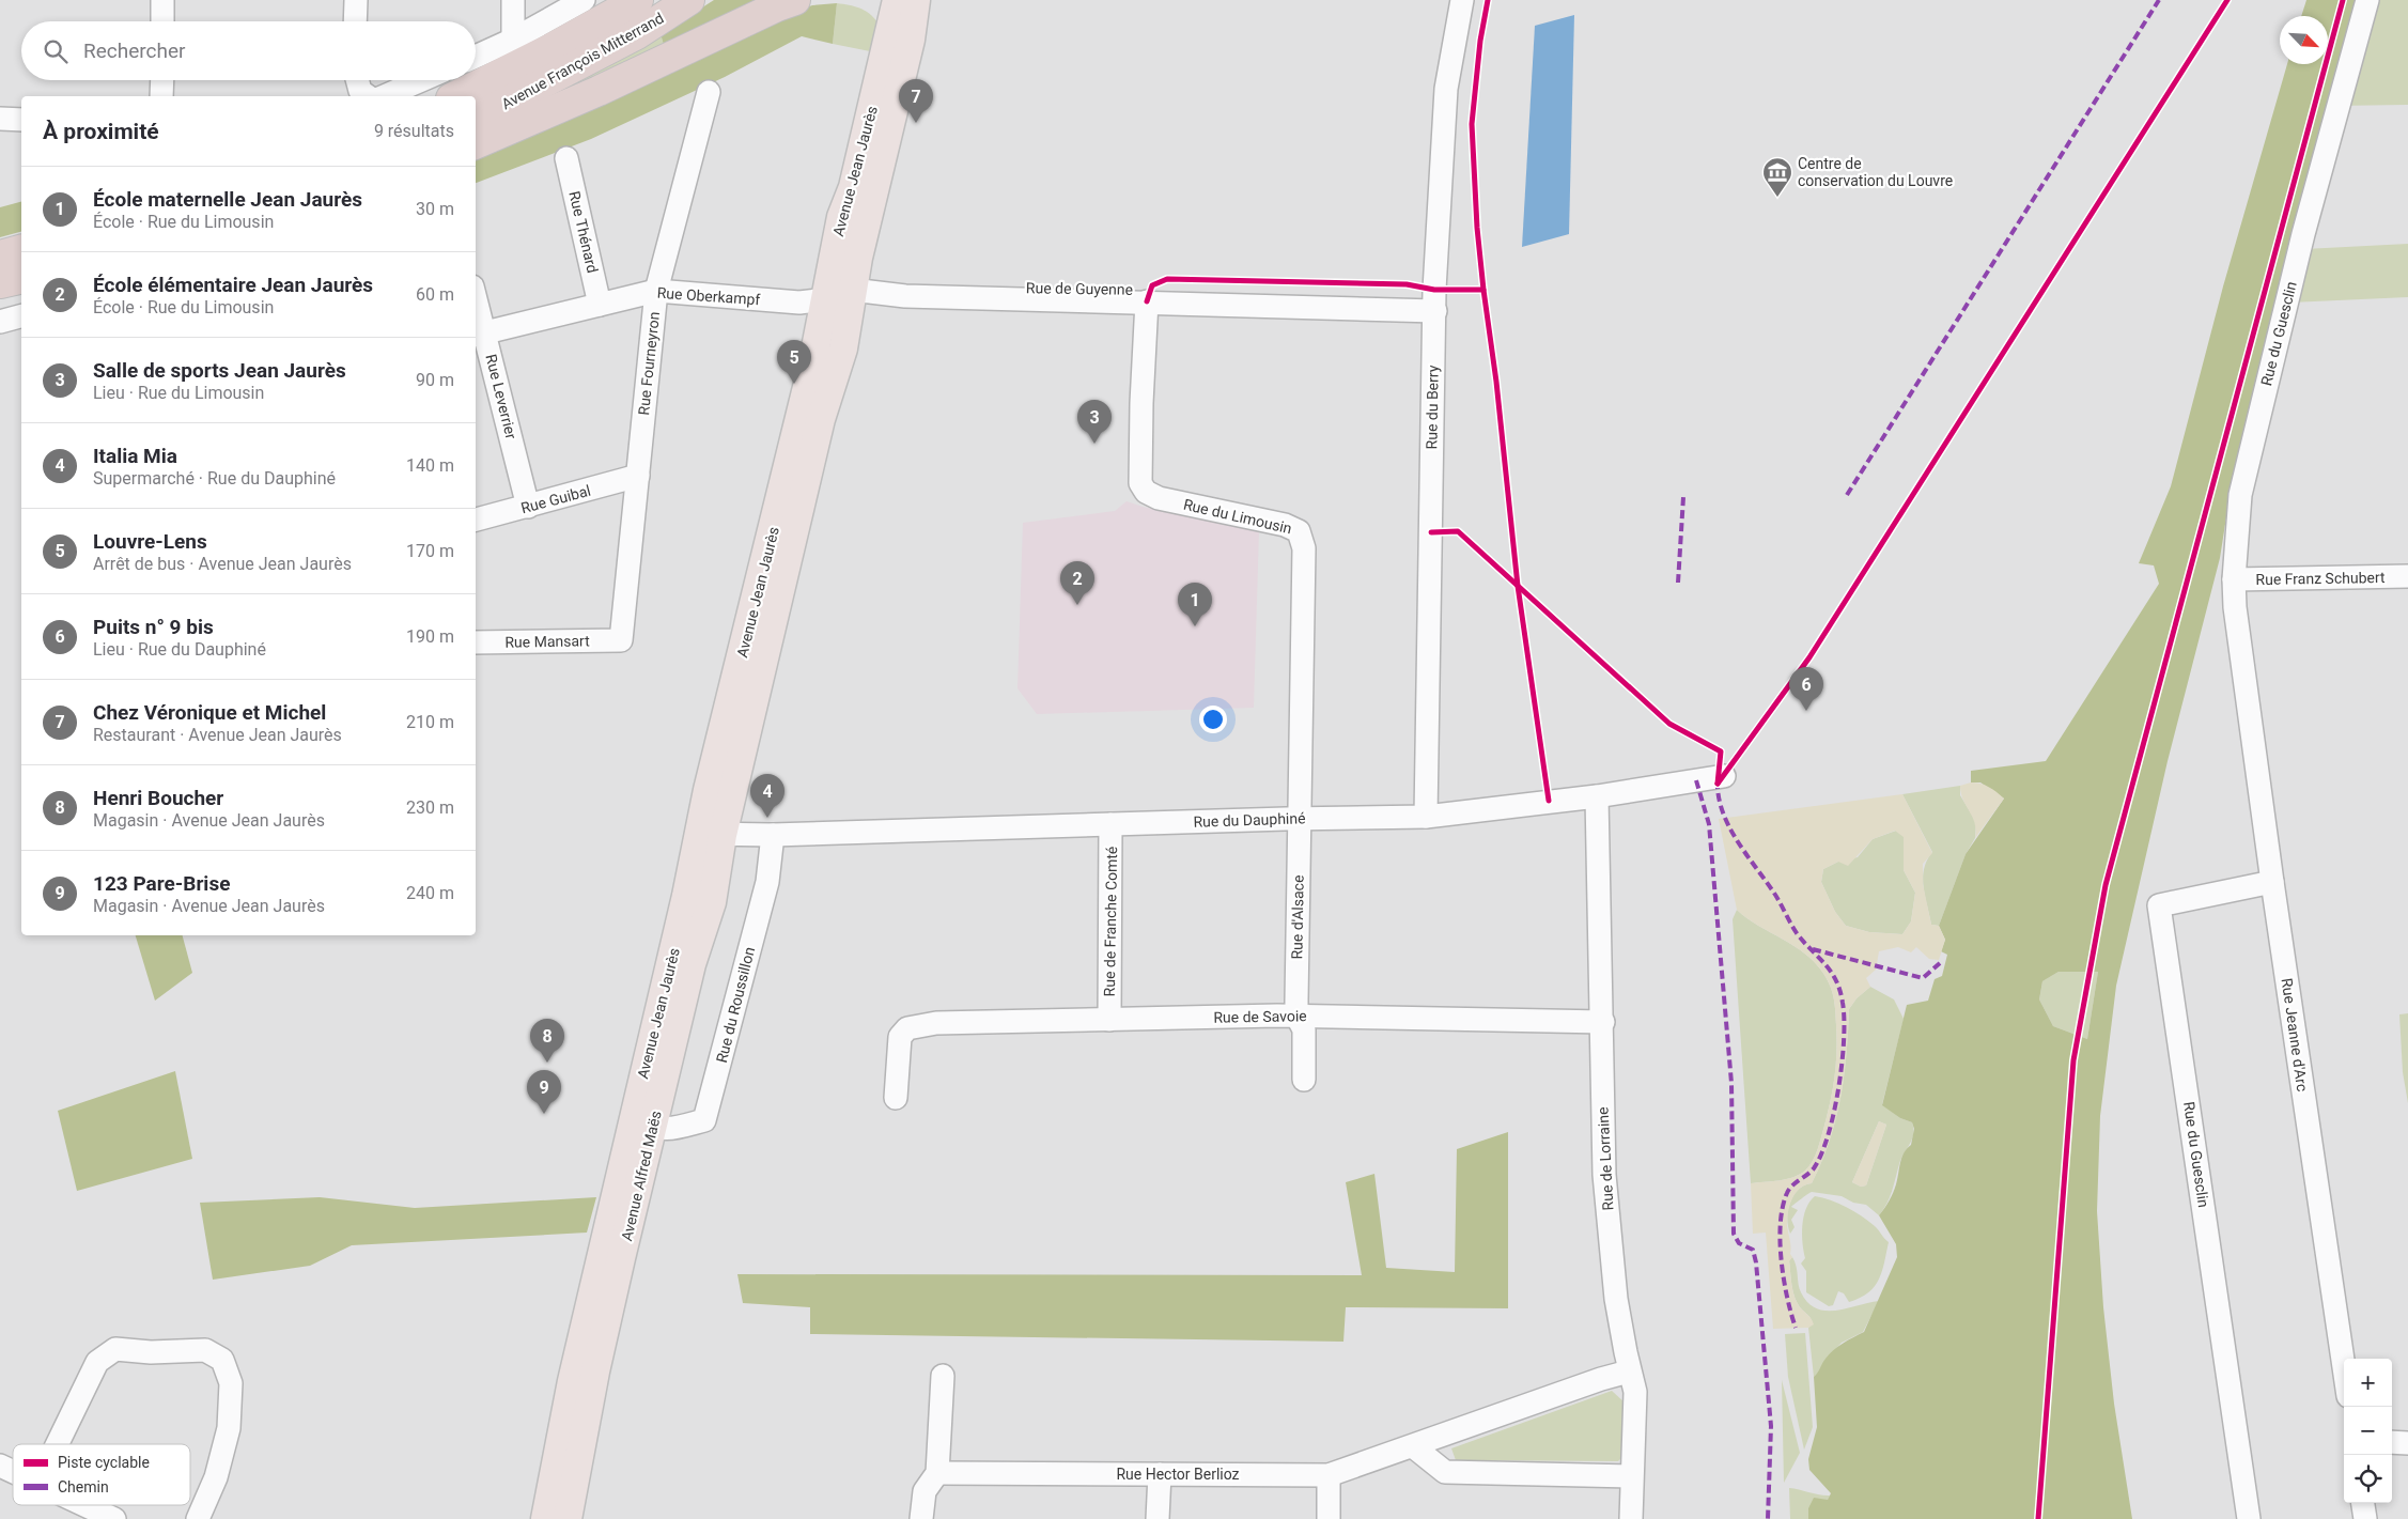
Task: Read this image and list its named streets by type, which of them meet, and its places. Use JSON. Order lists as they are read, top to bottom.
{
  "streets": {
    "highway": ["Avenue François Mitterrand"],
    "main road": ["Avenue Jean Jaurès", "Avenue Alfred Maës"],
    "street": [
      "Rue Thénard",
      "Rue de Guyenne",
      "Rue Oberkampf",
      "Rue du Guesclin",
      "Rue Fourneyron",
      "Rue Leverrier",
      "Rue du Berry",
      "Rue Guibal",
      "Rue du Limousin",
      "Rue Franz Schubert",
      "Rue Mansart",
      "Rue du Dauphiné",
      "Rue d'Alsace",
      "Rue de Franche Comté",
      "Rue du Roussillon",
      "Rue de Savoie",
      "Rue Jeanne d'Arc",
      "Rue de Lorraine",
      "Rue Hector Berlioz"
    ]
  },
  "crossings": [
    ["Avenue Jean Jaurès", "Rue de Guyenne"],
    ["Avenue Jean Jaurès", "Rue Oberkampf"],
    ["Avenue Jean Jaurès", "Rue du Dauphiné"],
    ["Avenue Jean Jaurès", "Avenue Alfred Maës"],
    ["Rue Thénard", "Rue Oberkampf"],
    ["Rue de Guyenne", "Rue Oberkampf"],
    ["Rue de Guyenne", "Rue du Berry"],
    ["Rue de Guyenne", "Rue du Limousin"],
    ["Rue Oberkampf", "Rue Fourneyron"],
    ["Rue Oberkampf", "Rue Leverrier"],
    ["Rue du Guesclin", "Rue Franz Schubert"],
    ["Rue du Guesclin", "Rue Jeanne d'Arc"],
    ["Rue Fourneyron", "Rue Guibal"],
    ["Rue Fourneyron", "Rue Mansart"],
    ["Rue Leverrier", "Rue Guibal"],
    ["Rue du Berry", "Rue du Dauphiné"],
    ["Rue du Limousin", "Rue du Dauphiné"],
    ["Rue du Limousin", "Rue d'Alsace"],
    ["Rue du Dauphiné", "Rue d'Alsace"],
    ["Rue du Dauphiné", "Rue de Franche Comté"],
    ["Rue du Dauphiné", "Rue du Roussillon"],
    ["Rue du Dauphiné", "Rue de Lorraine"],
    ["Rue du Dauphiné", "Avenue Alfred Maës"],
    ["Rue d'Alsace", "Rue de Savoie"],
    ["Rue de Franche Comté", "Rue de Savoie"],
    ["Rue du Roussillon", "Avenue Alfred Maës"],
    ["Rue de Savoie", "Rue de Lorraine"],
    ["Rue de Lorraine", "Rue Hector Berlioz"]
  ],
  "places": {
    "museum": ["Centre de conservation du Louvre"]
  },
  "legend": ["Piste cyclable", "Chemin"],
  "north": "bottom right",
  "page": {
    "search": "Rechercher",
    "pins": [
      "7",
      "5",
      "3",
      "2",
      "1",
      "6",
      "4",
      "8",
      "9"
    ],
    "heading": ["À proximité", "9 résultats"],
    "list": [
      {
        "mark": "1",
        "name": "École maternelle Jean Jaurès",
        "note": "École · Rue du Limousin",
        "value": "30 m"
      },
      {
        "mark": "2",
        "name": "École élémentaire Jean Jaurès",
        "note": "École · Rue du Limousin",
        "value": "60 m"
      },
      {
        "mark": "3",
        "name": "Salle de sports Jean Jaurès",
        "note": "Lieu · Rue du Limousin",
        "value": "90 m"
      },
      {
        "mark": "4",
        "name": "Italia Mia",
        "note": "Supermarché · Rue du Dauphiné",
        "value": "140 m"
      },
      {
        "mark": "5",
        "name": "Louvre-Lens",
        "note": "Arrêt de bus · Avenue Jean Jaurès",
        "value": "170 m"
      },
      {
        "mark": "6",
        "name": "Puits n° 9 bis",
        "note": "Lieu · Rue du Dauphiné",
        "value": "190 m"
      },
      {
        "mark": "7",
        "name": "Chez Véronique et Michel",
        "note": "Restaurant · Avenue Jean Jaurès",
        "value": "210 m"
      },
      {
        "mark": "8",
        "name": "Henri Boucher",
        "note": "Magasin · Avenue Jean Jaurès",
        "value": "230 m"
      },
      {
        "mark": "9",
        "name": "123 Pare-Brise",
        "note": "Magasin · Avenue Jean Jaurès",
        "value": "240 m"
      }
    ],
    "map_buttons": ["+", "−"]
  }
}
